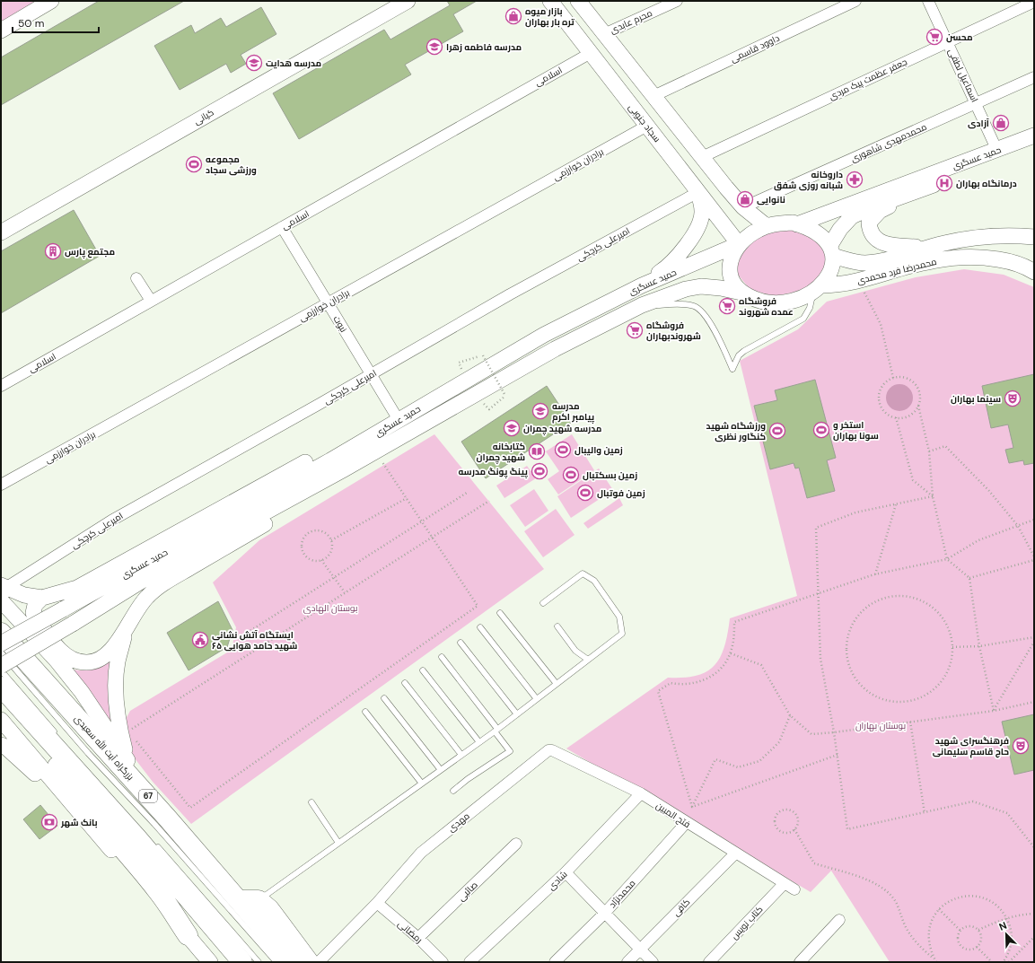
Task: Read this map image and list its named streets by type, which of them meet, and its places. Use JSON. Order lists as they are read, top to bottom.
{
  "streets": {
    "highway": ["بزرگراه آیت الله سعیدی", "67"],
    "main road": [
      "کیانی",
      "سجاد جنوبی",
      "حمید عسگری",
      "محمدرضا فرد محمدی"
    ],
    "street": [
      "محرم عابدی",
      "داوود قاسمی",
      "اسماعیل لطفی",
      "اسلامی",
      "جعفر عظمت پیک مردی",
      "محمدمهدی شاهوری",
      "برادران خوارزمی",
      "امیرعلی کرچکی",
      "نبوت",
      "فتح المبین",
      "مهدی",
      "شادی",
      "صائبی",
      "محمدنژاد",
      "کافی",
      "کتاب نویس",
      "رمضانی"
    ]
  },
  "crossings": [
    ["اسماعیل لطفی", "جعفر عظمت پیک مردی"],
    ["اسماعیل لطفی", "محمدمهدی شاهوری"],
    ["اسماعیل لطفی", "حمید عسگری"],
    ["اسلامی", "سجاد جنوبی"],
    ["اسلامی", "نبوت"],
    ["سجاد جنوبی", "حمید عسگری"],
    ["سجاد جنوبی", "برادران خوارزمی"],
    ["سجاد جنوبی", "امیرعلی کرچکی"],
    ["سجاد جنوبی", "محمدرضا فرد محمدی"],
    ["حمید عسگری", "محمدرضا فرد محمدی"],
    ["حمید عسگری", "نبوت"],
    ["برادران خوارزمی", "نبوت"],
    ["امیرعلی کرچکی", "نبوت"],
    ["فتح المبین", "مهدی"],
    ["فتح المبین", "شادی"],
    ["فتح المبین", "محمدنژاد"],
    ["فتح المبین", "کافی"],
    ["فتح المبین", "کتاب نویس"],
    ["مهدی", "رمضانی"],
    ["صائبی", "رمضانی"]
  ],
  "parks": ["بوستان الهادی", "بوستان بهاران"],
  "places": {
    "shop": ["بازار میوه تره بار بهاران", "آزادی", "نانوایی"],
    "supermarket": ["محسن", "فروشگاه عمده شهروند", "فروشگاه شهروندبهاران"],
    "school or university": [
      "مدرسه فاطمه زهرا",
      "مدرسه هدایت",
      "مدرسه پیامبر اکرم",
      "مدرسه شهید چمران"
    ],
    "sports": [
      "مجموعه ورزشی سجاد",
      "استخر و سونا بهاران",
      "ورزشگاه شهید کنگاور نظری",
      "زمین والیبال",
      "پینگ پونگ مدرسه",
      "زمین بسکتبال",
      "زمین فوتبال"
    ],
    "pharmacy": ["داروخانه شبانه روزی شفق"],
    "hospital": ["درمانگاه بهاران"],
    "building": ["مجتمع پارس"],
    "theatre": ["سینما بهاران", "فرهنگسرای شهید حاج قاسم سلیمانی"],
    "library": ["کتابخانه شهید چمران"],
    "public building": ["ایستگاه آتش نشانی ۶۵ شهید حامد هوایی"],
    "bank": ["بانک شهر"]
  },
  "scale_bar": "50 m",
  "north": "top left"
}
